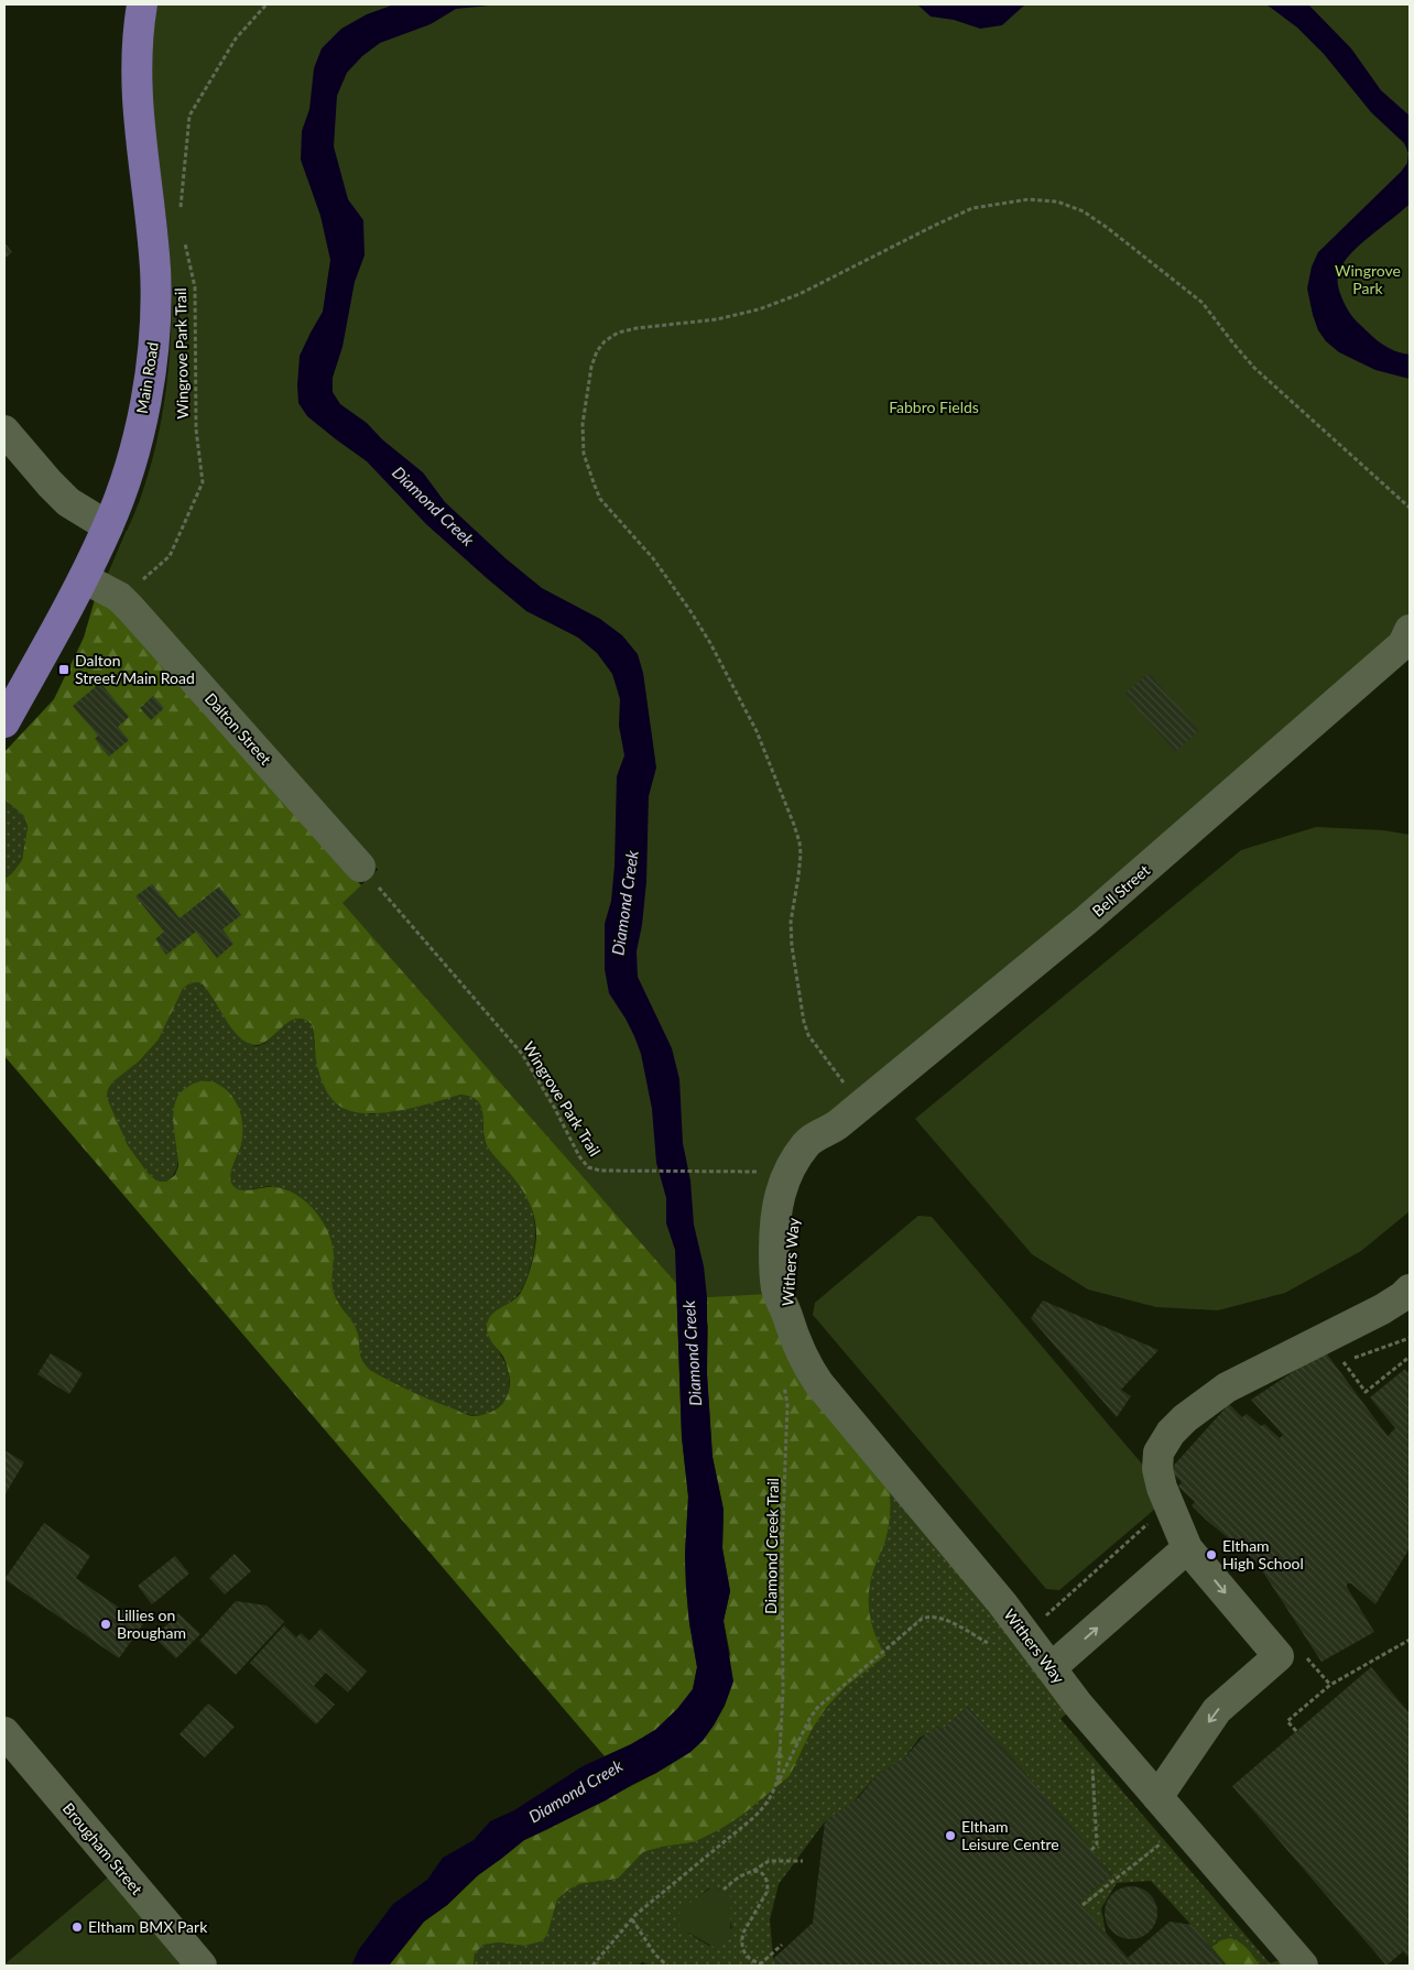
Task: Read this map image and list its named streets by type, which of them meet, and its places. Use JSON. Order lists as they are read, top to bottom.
{
  "streets": {
    "main road": ["Main Road"],
    "street": [
      "Dalton Street",
      "Bell Street",
      "Withers Way",
      "Brougham Street"
    ],
    "path": ["Wingrove Park Trail", "Diamond Creek Trail"]
  },
  "crossings": [
    ["Wingrove Park Trail", "Dalton Street"],
    ["Main Road", "Dalton Street"],
    ["Bell Street", "Withers Way"]
  ],
  "water": ["Diamond Creek"],
  "parks": ["Wingrove Park", "Fabbro Fields"],
  "places": {
    "transit": ["Dalton Street/Main Road"],
    "other": [
      "Eltham High School",
      "Lillies on Brougham",
      "Eltham Leisure Centre",
      "Eltham BMX Park"
    ]
  }
}
